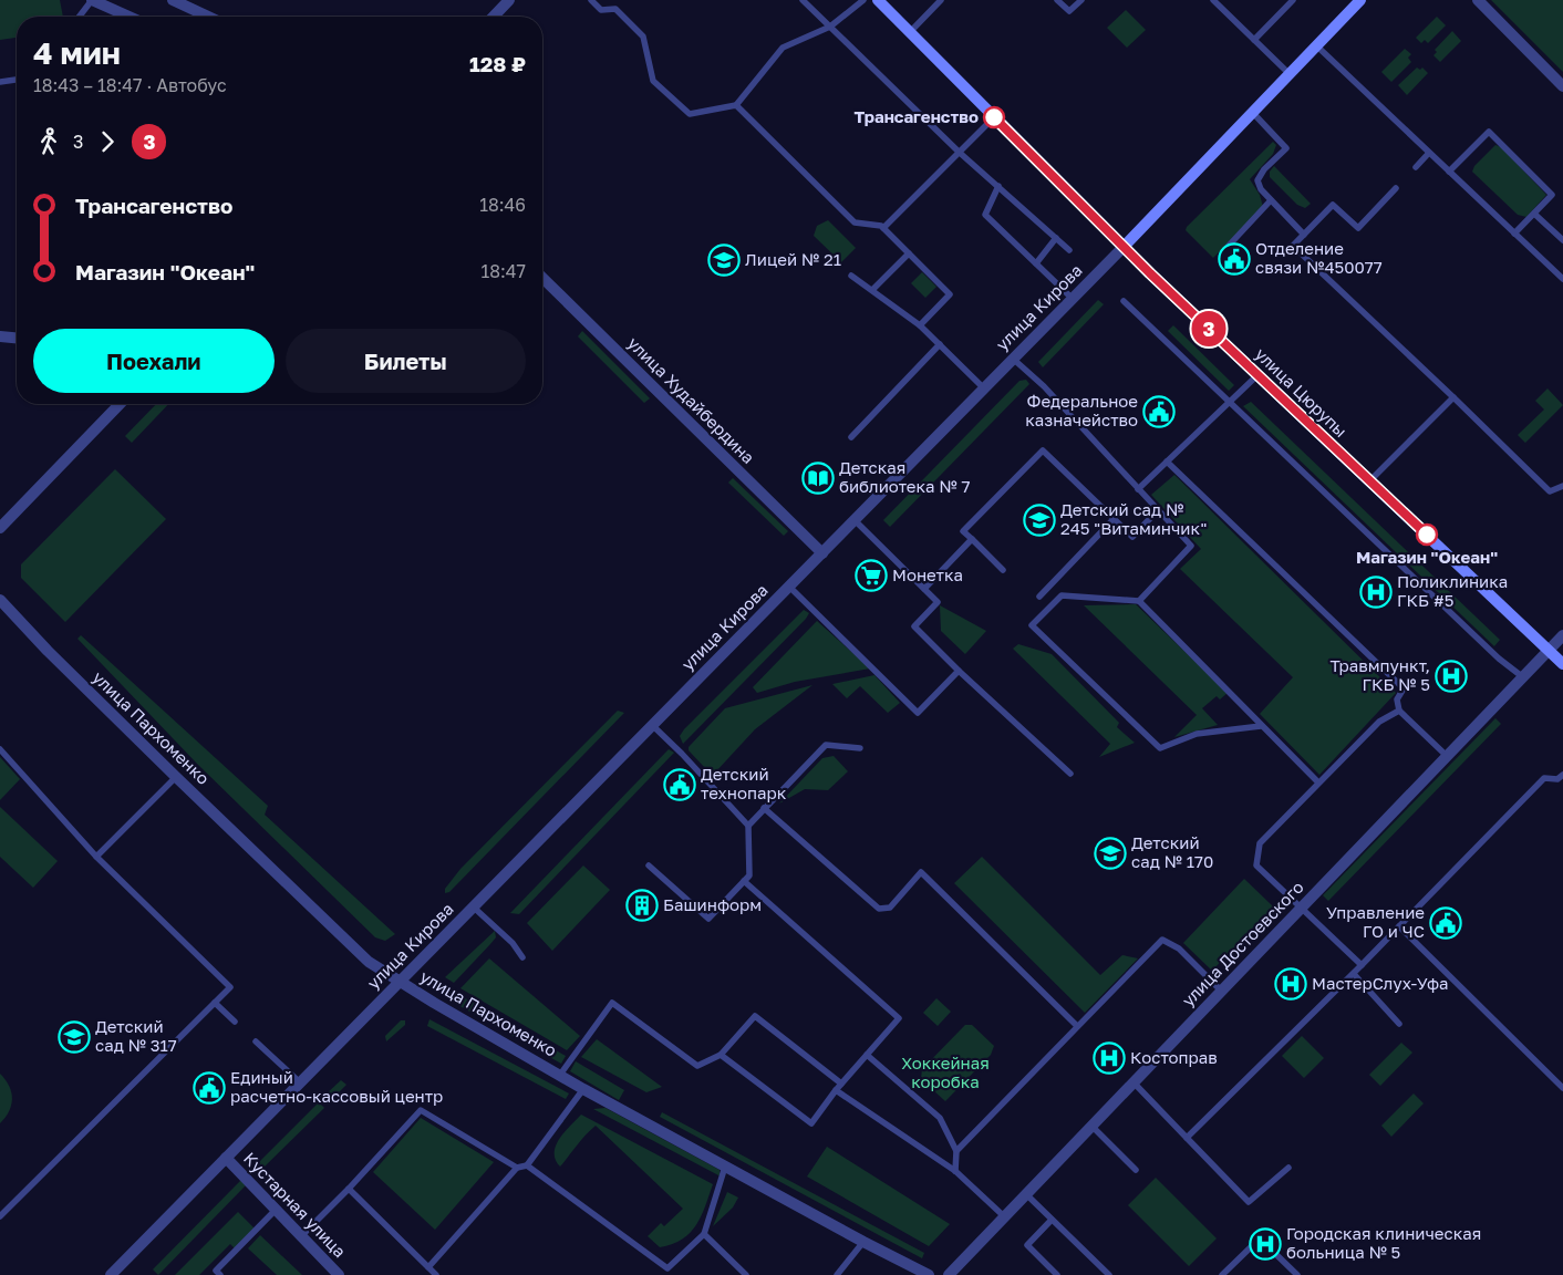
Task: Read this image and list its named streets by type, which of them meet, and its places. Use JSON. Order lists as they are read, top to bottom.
{
  "streets": {
    "main road": ["улица Кирова", "улица Цюрупы"],
    "street": [
      "улица Худайбердина",
      "улица Пархоменко",
      "улица Достоевского",
      "Кустарная улица"
    ]
  },
  "crossings": [
    ["улица Кирова", "улица Цюрупы"],
    ["улица Кирова", "улица Худайбердина"],
    ["улица Кирова", "улица Пархоменко"],
    ["улица Кирова", "Кустарная улица"],
    ["улица Цюрупы", "улица Достоевского"]
  ],
  "parks": ["Хоккейная коробка"],
  "places": {
    "other": ["Трансагенство", "Магазин \"Океан\""],
    "public building": [
      "Отделение связи №450077",
      "Федеральное казначейство",
      "Детский технопарк",
      "Управление ГО и ЧС",
      "Единый расчетно-кассовый центр"
    ],
    "school or university": [
      "Лицей № 21",
      "Детский сад № 245 \"Витаминчик\"",
      "Детский сад № 170",
      "Детский сад № 317"
    ],
    "library": ["Детская библиотека № 7"],
    "supermarket": ["Монетка"],
    "hospital": [
      "Поликлиника ГКБ #5",
      "Травмпункт, ГКБ № 5",
      "МастерСлух-Уфа",
      "Костоправ",
      "Городская клиническая больница № 5"
    ],
    "building": ["Башинформ"]
  },
  "lines": ["bus line 3"],
  "page": {
    "on_map": "3",
    "heading": ["4 мин", "18:43 – 18:47 · Автобус", "128 ₽"],
    "legs": ["3", "3"],
    "list": [
      {
        "name": "Трансагенство",
        "value": "18:46"
      },
      {
        "name": "Магазин \"Океан\"",
        "value": "18:47"
      }
    ],
    "buttons": ["Поехали", "Билеты"]
  }
}
